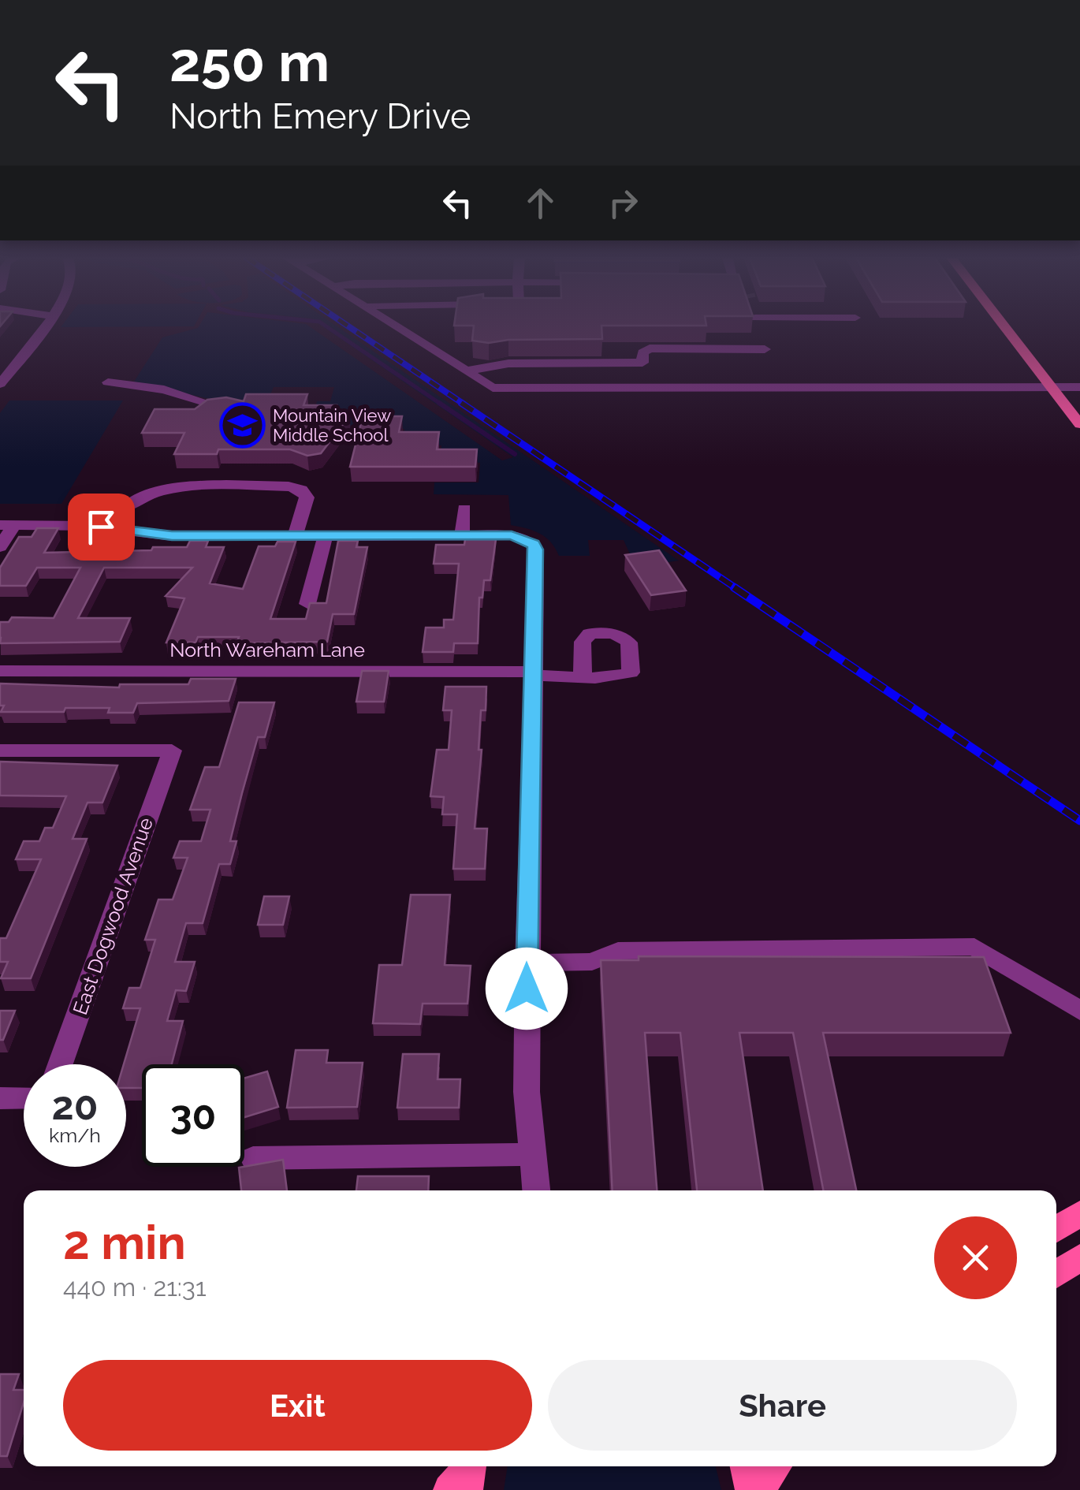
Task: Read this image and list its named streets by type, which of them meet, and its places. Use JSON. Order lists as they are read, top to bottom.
{
  "streets": {
    "street": ["North Wareham Lane", "East Dogwood Avenue"]
  },
  "places": {
    "school or university": ["Mountain View Middle School"]
  },
  "page": {
    "turn": ["250 m", "North Emery Drive"],
    "speed": "20 km/h",
    "limit": "30",
    "heading": ["2 min", "440 m · 21:31"],
    "buttons": ["Exit", "Share"]
  }
}
